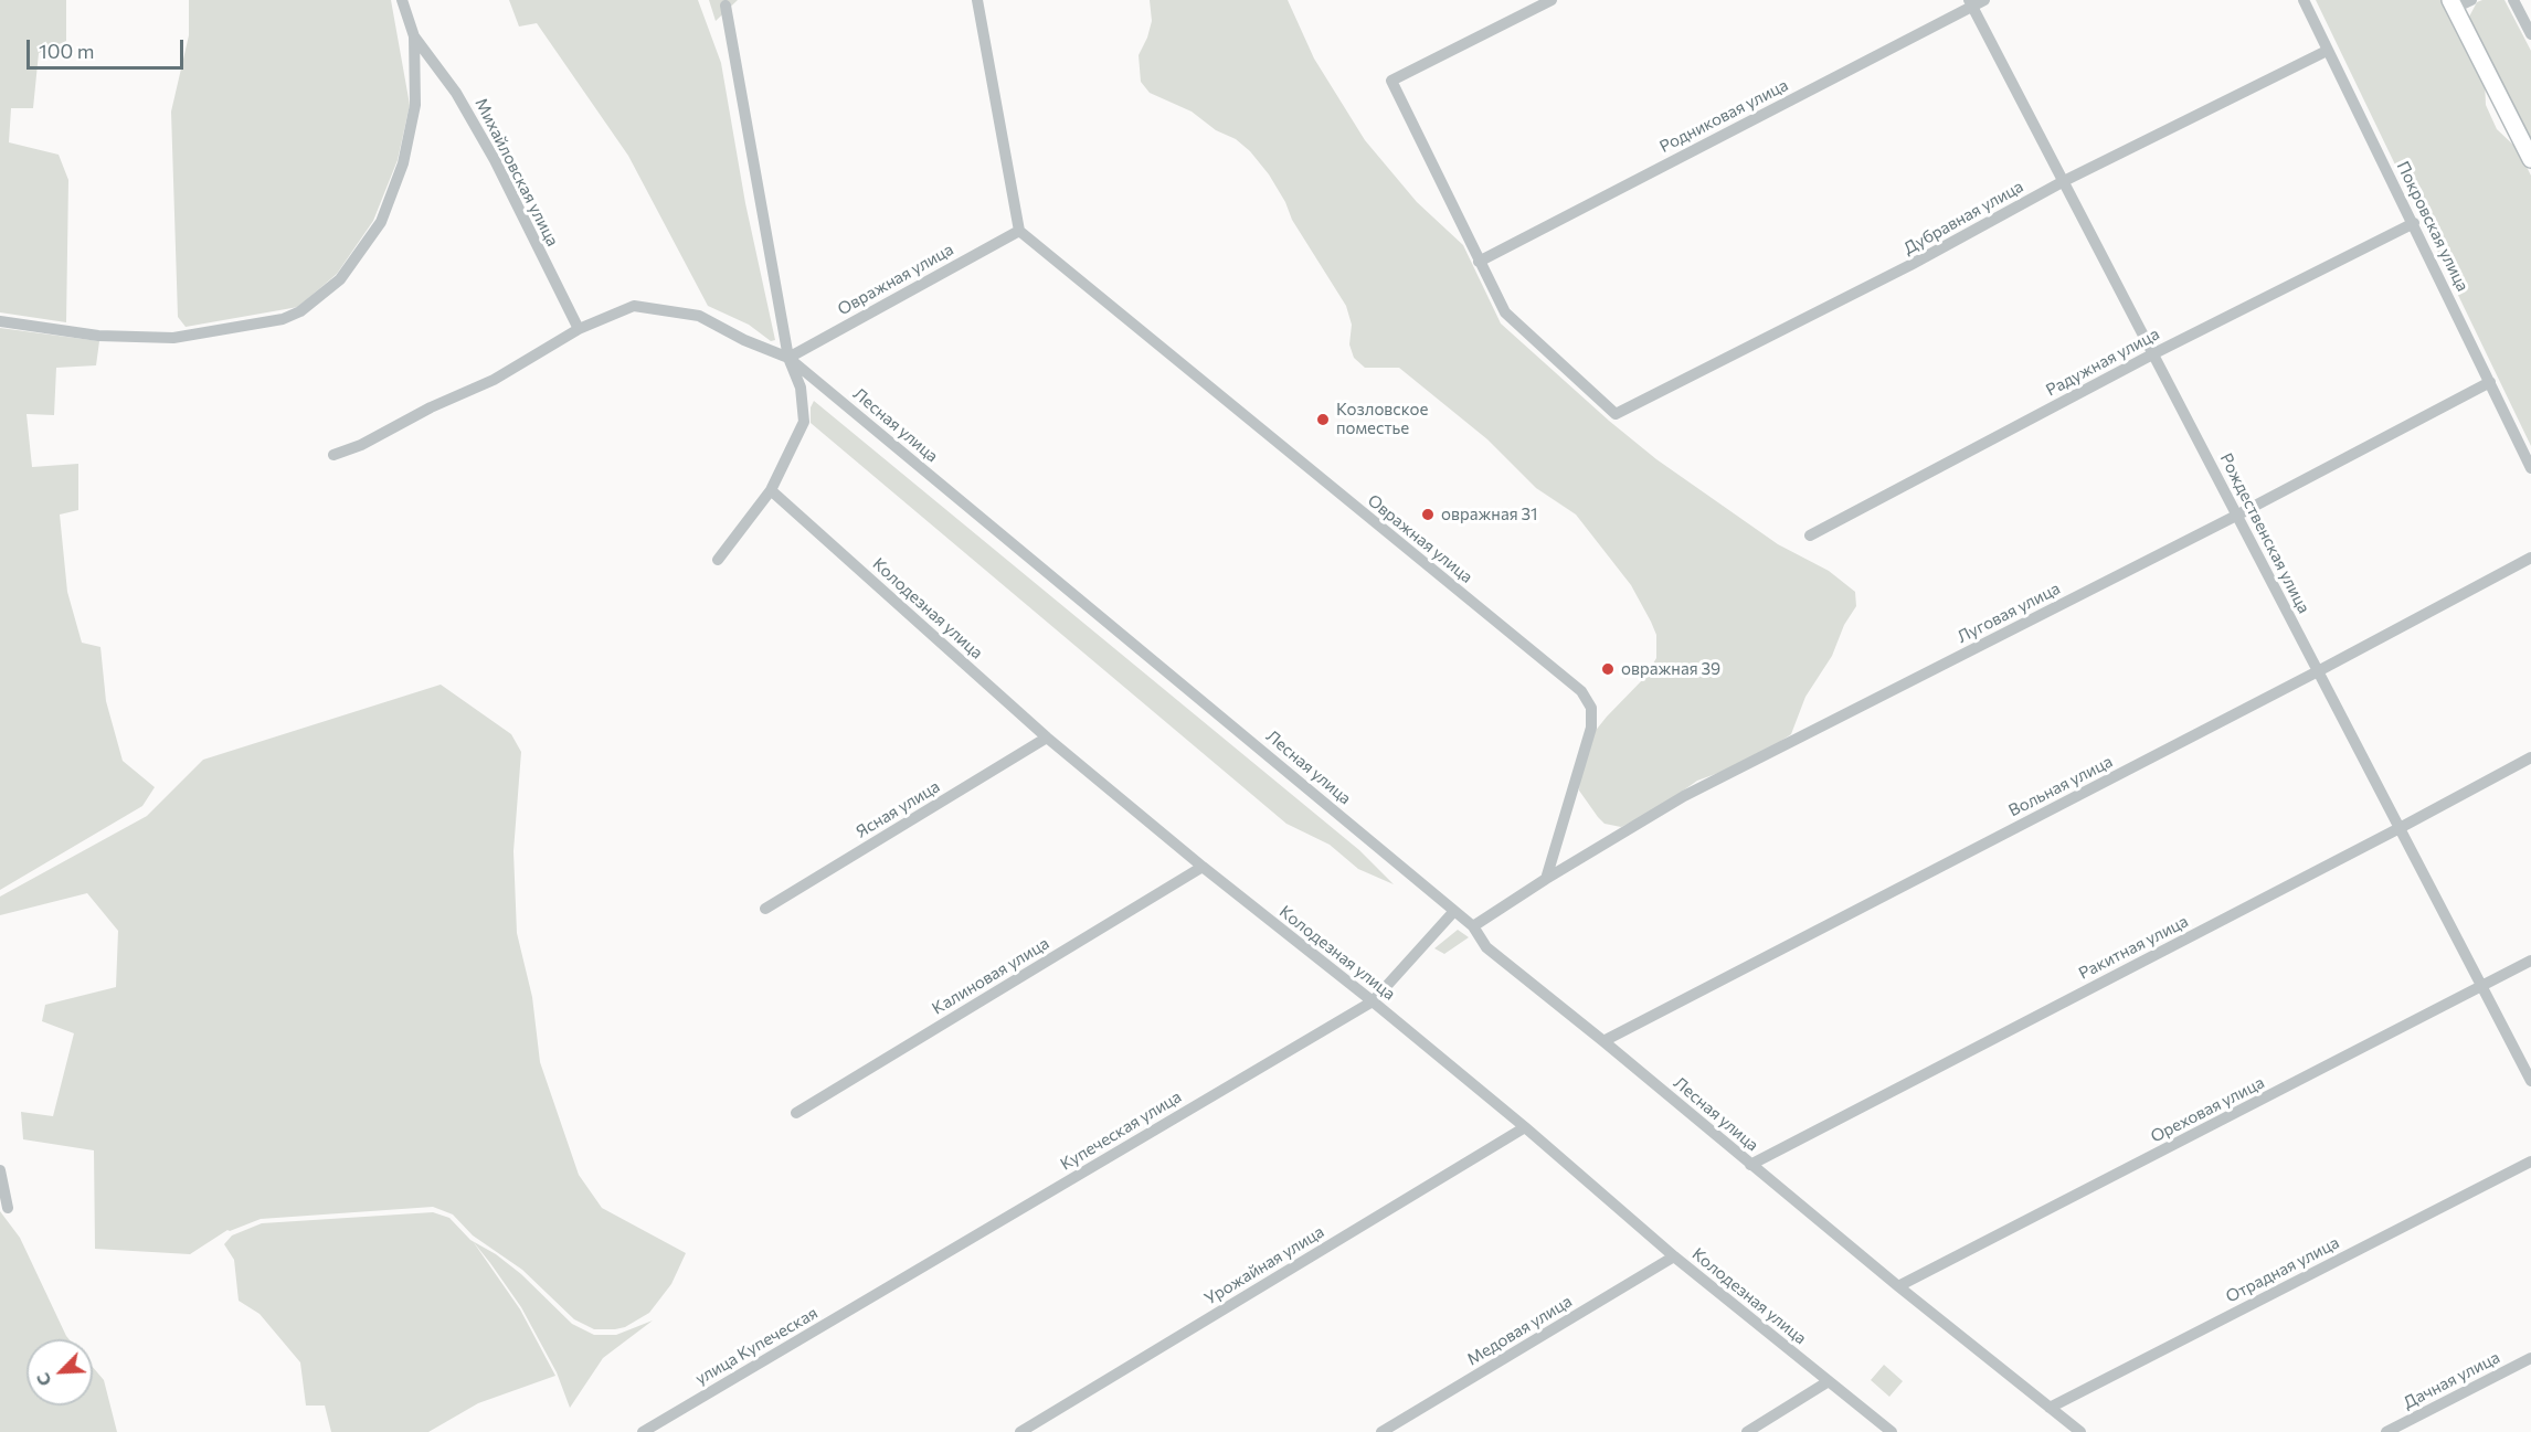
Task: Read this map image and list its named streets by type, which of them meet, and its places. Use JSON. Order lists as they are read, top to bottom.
{
  "streets": {
    "street": [
      "Родниковая улица",
      "Михайловская улица",
      "Дубравная улица",
      "Покровская улица",
      "Овражная улица",
      "Радужная улица",
      "Лесная улица",
      "Рождественская улица",
      "Колодезная улица",
      "Луговая улица",
      "Вольная улица",
      "Ясная улица",
      "Ракитная улица",
      "Калиновая улица",
      "Ореховая улица",
      "Купеческая улица",
      "Урожайная улица",
      "Отрадная улица",
      "Медовая улица",
      "улица Купеческая",
      "Дачная улица"
    ]
  },
  "crossings": [
    ["Родниковая улица", "Дубравная улица"],
    ["Родниковая улица", "Рождественская улица"],
    ["Дубравная улица", "Покровская улица"],
    ["Дубравная улица", "Рождественская улица"],
    ["Покровская улица", "Радужная улица"],
    ["Покровская улица", "Луговая улица"],
    ["Овражная улица", "Лесная улица"],
    ["Овражная улица", "Луговая улица"],
    ["Радужная улица", "Рождественская улица"],
    ["Лесная улица", "Вольная улица"],
    ["Лесная улица", "Ракитная улица"],
    ["Лесная улица", "Ореховая улица"],
    ["Лесная улица", "Купеческая улица"],
    ["Лесная улица", "Отрадная улица"],
    ["Рождественская улица", "Луговая улица"],
    ["Рождественская улица", "Вольная улица"],
    ["Рождественская улица", "Ракитная улица"],
    ["Рождественская улица", "Ореховая улица"],
    ["Колодезная улица", "Ясная улица"],
    ["Колодезная улица", "Калиновая улица"],
    ["Колодезная улица", "Купеческая улица"],
    ["Колодезная улица", "Урожайная улица"],
    ["Колодезная улица", "Медовая улица"],
    ["Купеческая улица", "улица Купеческая"]
  ],
  "places": ["Козловское поместье", "овражная 31", "овражная 39"],
  "scale_bar": "100 m",
  "north": "bottom left"
}
